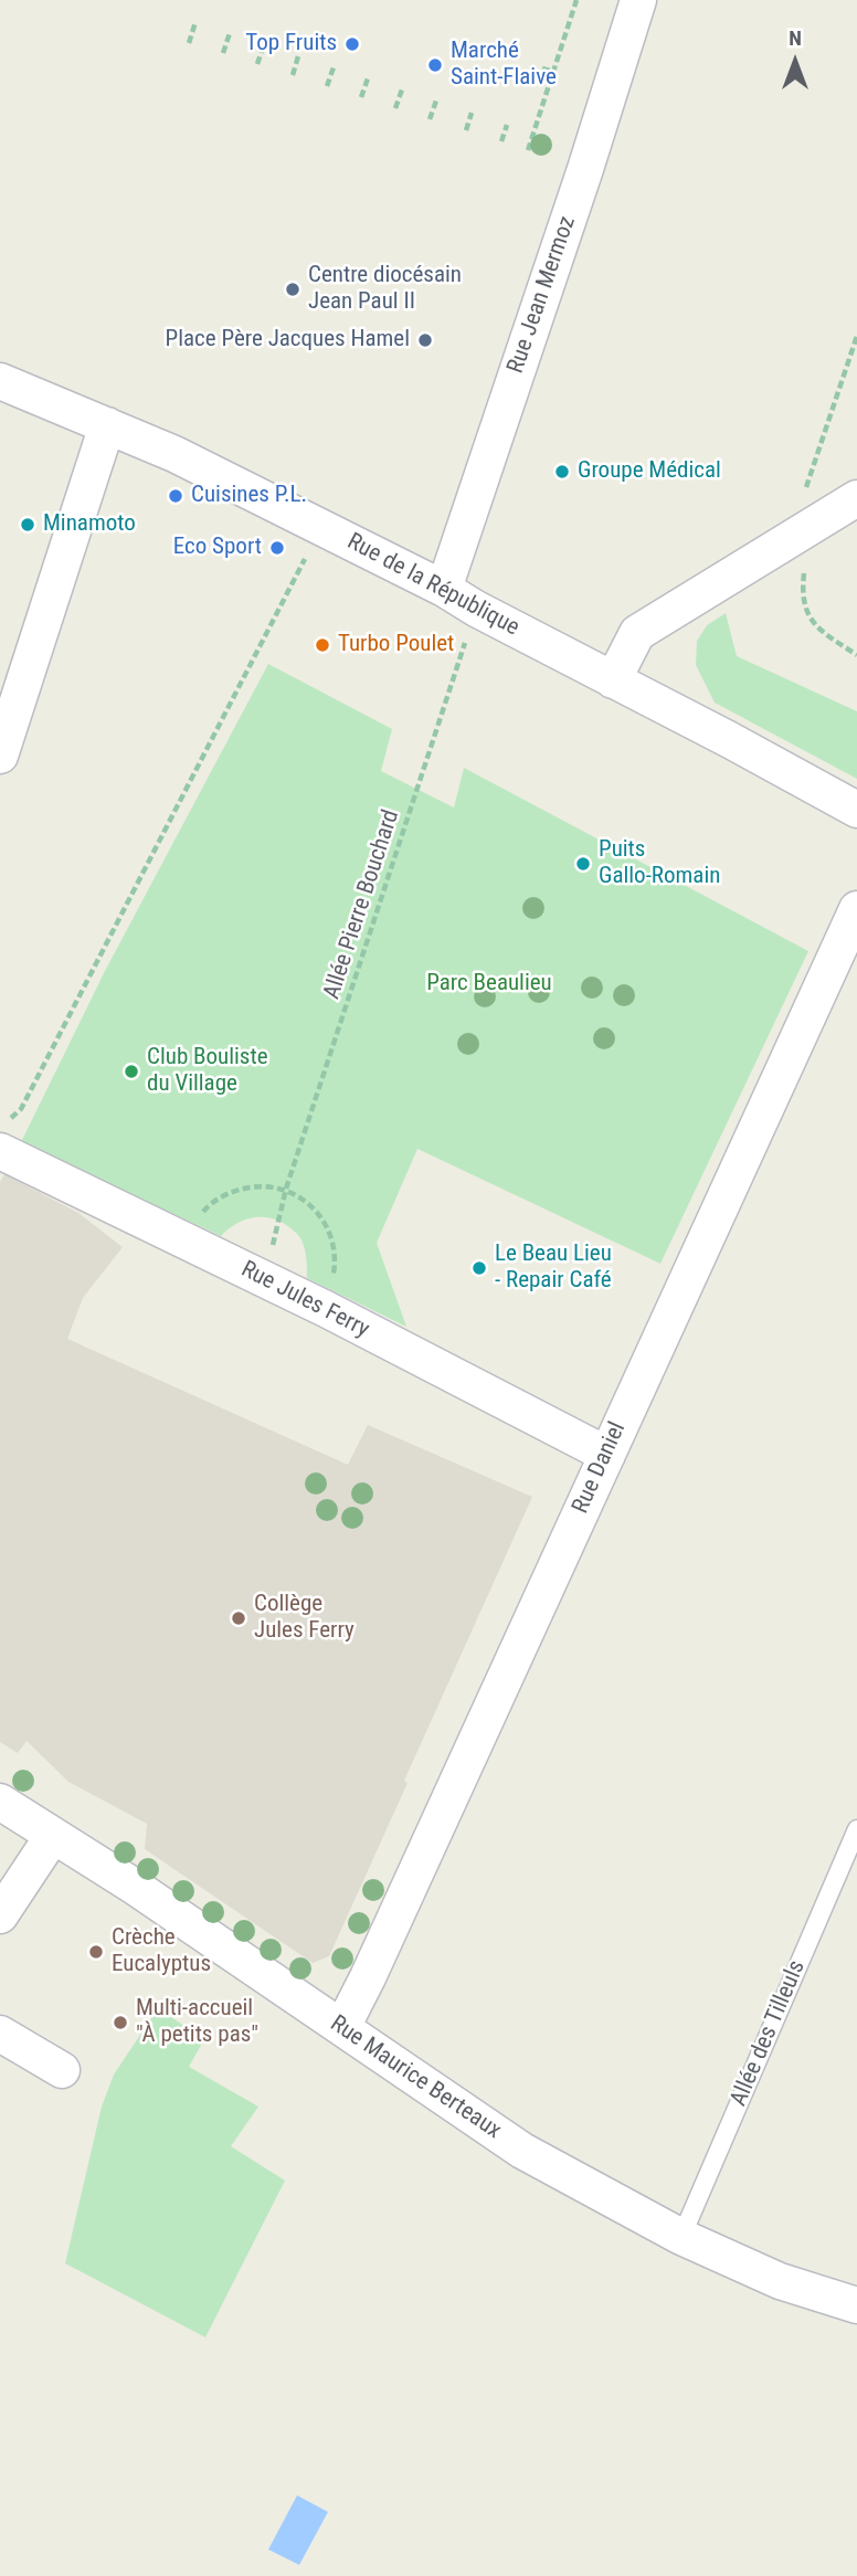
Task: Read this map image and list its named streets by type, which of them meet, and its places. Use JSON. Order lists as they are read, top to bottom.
{
  "streets": {
    "street": [
      "Rue Jean Mermoz",
      "Rue de la République",
      "Rue Jules Ferry",
      "Rue Daniel",
      "Rue Maurice Berteaux"
    ],
    "lane": ["Allée des Tilleuls"],
    "path": ["Allée Pierre Bouchard"]
  },
  "crossings": [
    ["Rue Jean Mermoz", "Rue de la République"],
    ["Allée Pierre Bouchard", "Rue Jules Ferry"],
    ["Rue Jules Ferry", "Rue Daniel"],
    ["Rue Daniel", "Rue Maurice Berteaux"],
    ["Allée des Tilleuls", "Rue Maurice Berteaux"]
  ],
  "parks": ["Parc Beaulieu"],
  "places": [
    "Top Fruits",
    "Marché Saint-Flaive",
    "Centre diocésain Jean Paul II",
    "Place Père Jacques Hamel",
    "Groupe Médical",
    "Cuisines P.L.",
    "Minamoto",
    "Eco Sport",
    "Turbo Poulet",
    "Puits Gallo-Romain",
    "Club Bouliste du Village",
    "Le Beau Lieu - Repair Café",
    "Collège Jules Ferry",
    "Crèche Eucalyptus",
    "Multi-accueil \"À petits pas\""
  ],
  "north": "top"
}
